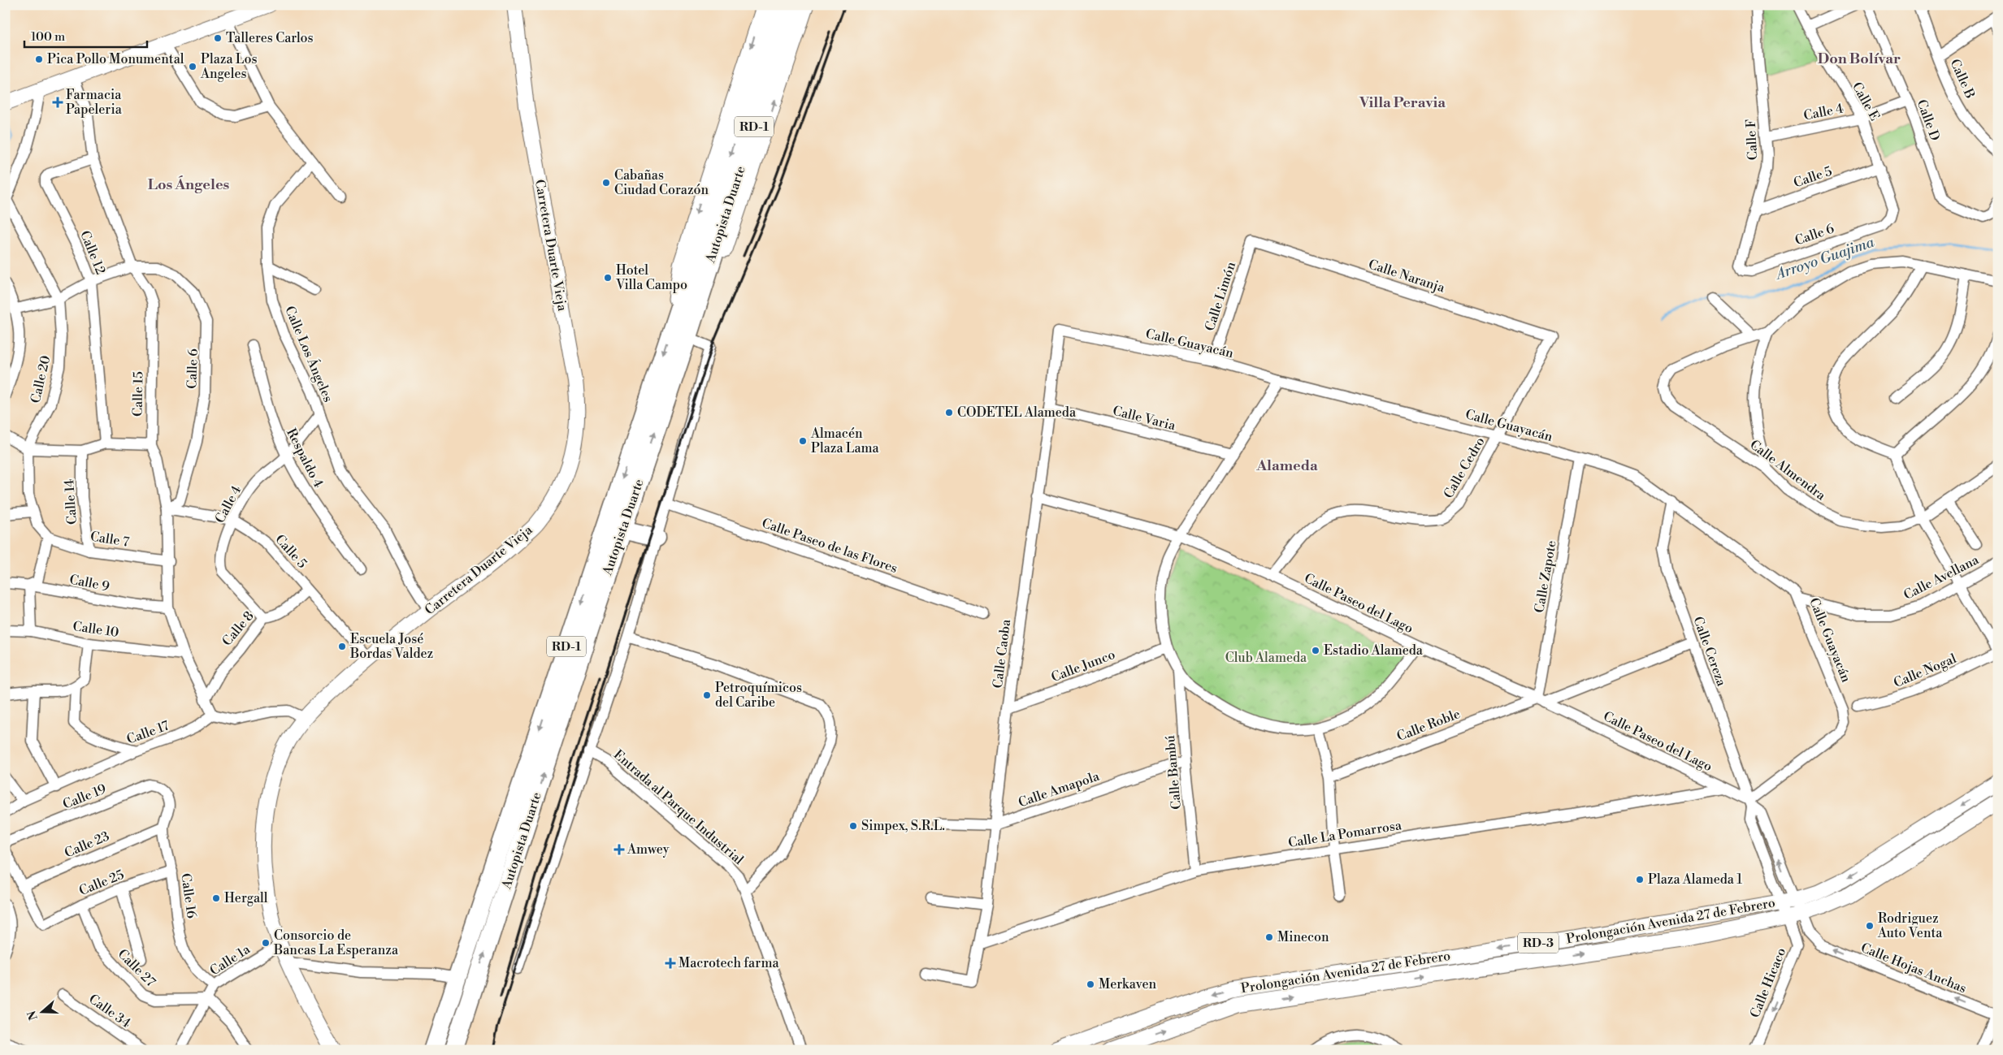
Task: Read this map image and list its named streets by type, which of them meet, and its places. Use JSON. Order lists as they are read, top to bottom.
{
  "streets": {
    "highway": ["RD-1", "Autopista Duarte"],
    "main road": ["Carretera Duarte Vieja", "Prolongación Avenida 27 de Febrero", "RD-3"],
    "street": [
      "Calle B",
      "Calle E",
      "Calle 4",
      "Calle D",
      "Calle F",
      "Calle 5",
      "Calle 6",
      "Calle 12",
      "Calle Naranja",
      "Calle Limón",
      "Calle Guayacán",
      "Calle Los Ángeles",
      "Calle 20",
      "Calle 15",
      "Calle Varia",
      "Respaldo 4",
      "Calle Cedro",
      "Calle Almendra",
      "Calle 14",
      "Calle 7",
      "Calle Paseo de las Flores",
      "Calle Zapote",
      "Calle Avellana",
      "Calle 9",
      "Calle Paseo del Lago",
      "Calle 8",
      "Calle 10",
      "Calle Cereza",
      "Calle Caoba",
      "Calle Junco",
      "Calle Nogal",
      "Calle Roble",
      "Calle 17",
      "Calle Bambú",
      "Calle Amapola",
      "Calle 19",
      "Entrada al Parque Industrial",
      "Calle La Pomarrosa",
      "Calle 23",
      "Calle 25",
      "Calle 16",
      "Calle 1a",
      "Calle 27",
      "Calle Hojas Anchas",
      "Calle Hicaco",
      "Calle 34"
    ]
  },
  "crossings": [
    ["Calle E", "Calle 4"],
    ["Calle E", "Calle 5"],
    ["Calle E", "Calle 6"],
    ["Calle 4", "Calle D"],
    ["Calle 4", "Calle F"],
    ["Calle 4", "Calle 5"],
    ["Calle 4", "Calle Los Ángeles"],
    ["Calle 4", "Respaldo 4"],
    ["Calle 4", "Calle 8"],
    ["Calle F", "Calle 5"],
    ["Calle F", "Calle 6"],
    ["Calle 5", "Calle 6"],
    ["Calle 5", "Carretera Duarte Vieja"],
    ["Calle 5", "Calle 15"],
    ["Calle 5", "Calle 8"],
    ["Calle 6", "Calle 12"],
    ["Calle 6", "Calle 20"],
    ["Calle 6", "Calle 15"],
    ["Carretera Duarte Vieja", "Calle Los Ángeles"],
    ["Carretera Duarte Vieja", "Calle 1a"],
    ["Calle 12", "Calle 15"],
    ["Calle Naranja", "Calle Limón"],
    ["Calle Naranja", "Calle Cedro"],
    ["Calle Limón", "Calle Guayacán"],
    ["Calle Guayacán", "Calle Cedro"],
    ["Calle Guayacán", "Calle Zapote"],
    ["Calle Guayacán", "Calle Avellana"],
    ["Calle Guayacán", "Calle Paseo del Lago"],
    ["Calle Guayacán", "Calle Cereza"],
    ["Calle Guayacán", "Calle Caoba"],
    ["Calle 20", "Calle 7"],
    ["Calle 15", "Calle 7"],
    ["Calle 15", "Calle 9"],
    ["Calle 15", "Calle 8"],
    ["Calle 15", "Calle 10"],
    ["Calle 15", "Calle 17"],
    ["Calle Varia", "Calle Caoba"],
    ["Calle Cedro", "Calle Paseo del Lago"],
    ["Calle 14", "Calle 7"],
    ["Calle Zapote", "Calle Paseo del Lago"],
    ["Calle Zapote", "Calle Roble"],
    ["Calle Paseo del Lago", "Calle Cereza"],
    ["Calle Paseo del Lago", "Calle Caoba"],
    ["Calle Paseo del Lago", "Calle Roble"],
    ["Calle Paseo del Lago", "Calle La Pomarrosa"],
    ["Calle Cereza", "Calle Roble"],
    ["Calle Cereza", "Prolongación Avenida 27 de Febrero"],
    ["Calle Cereza", "Calle Hicaco"],
    ["Calle Caoba", "Calle Junco"],
    ["Calle Caoba", "Calle Amapola"],
    ["Calle Caoba", "Calle La Pomarrosa"],
    ["Calle Bambú", "Calle Amapola"],
    ["Calle Bambú", "Calle La Pomarrosa"],
    ["Calle 19", "Calle 23"],
    ["Calle 19", "Calle 16"],
    ["Calle 23", "Calle 25"],
    ["Calle 23", "Calle 16"],
    ["Calle 25", "Calle 16"],
    ["Calle 25", "Calle 27"],
    ["Calle 16", "Calle 1a"],
    ["Prolongación Avenida 27 de Febrero", "Calle Hicaco"],
    ["Calle 1a", "Calle 27"]
  ],
  "one_way": ["Calle Hojas Anchas", "Calle Hicaco"],
  "districts": [
    "Don Bolívar",
    "Villa Peravia",
    "Los Ángeles",
    "Alameda"
  ],
  "water": ["Arroyo Guajima"],
  "parks": ["Club Alameda"],
  "places": {
    "other": [
      "Talleres Carlos",
      "Pica Pollo Monumental",
      "Plaza Los Angeles",
      "Cabañas Ciudad Corazón",
      "Hotel Villa Campo",
      "CODETEL Alameda",
      "Almacén Plaza Lama",
      "Escuela José Bordas Valdez",
      "Estadio Alameda",
      "Petroquímicos del Caribe",
      "Simpex, S.R.L.",
      "Plaza Alameda 1",
      "Hergall",
      "Rodriguez Auto Venta",
      "Minecon",
      "Consorcio de Bancas La Esperanza",
      "Merkaven"
    ],
    "health": ["Farmacia Papeleria", "Amwey", "Macrotech farma"]
  },
  "scale_bar": "100 m",
  "north": "left"
}
